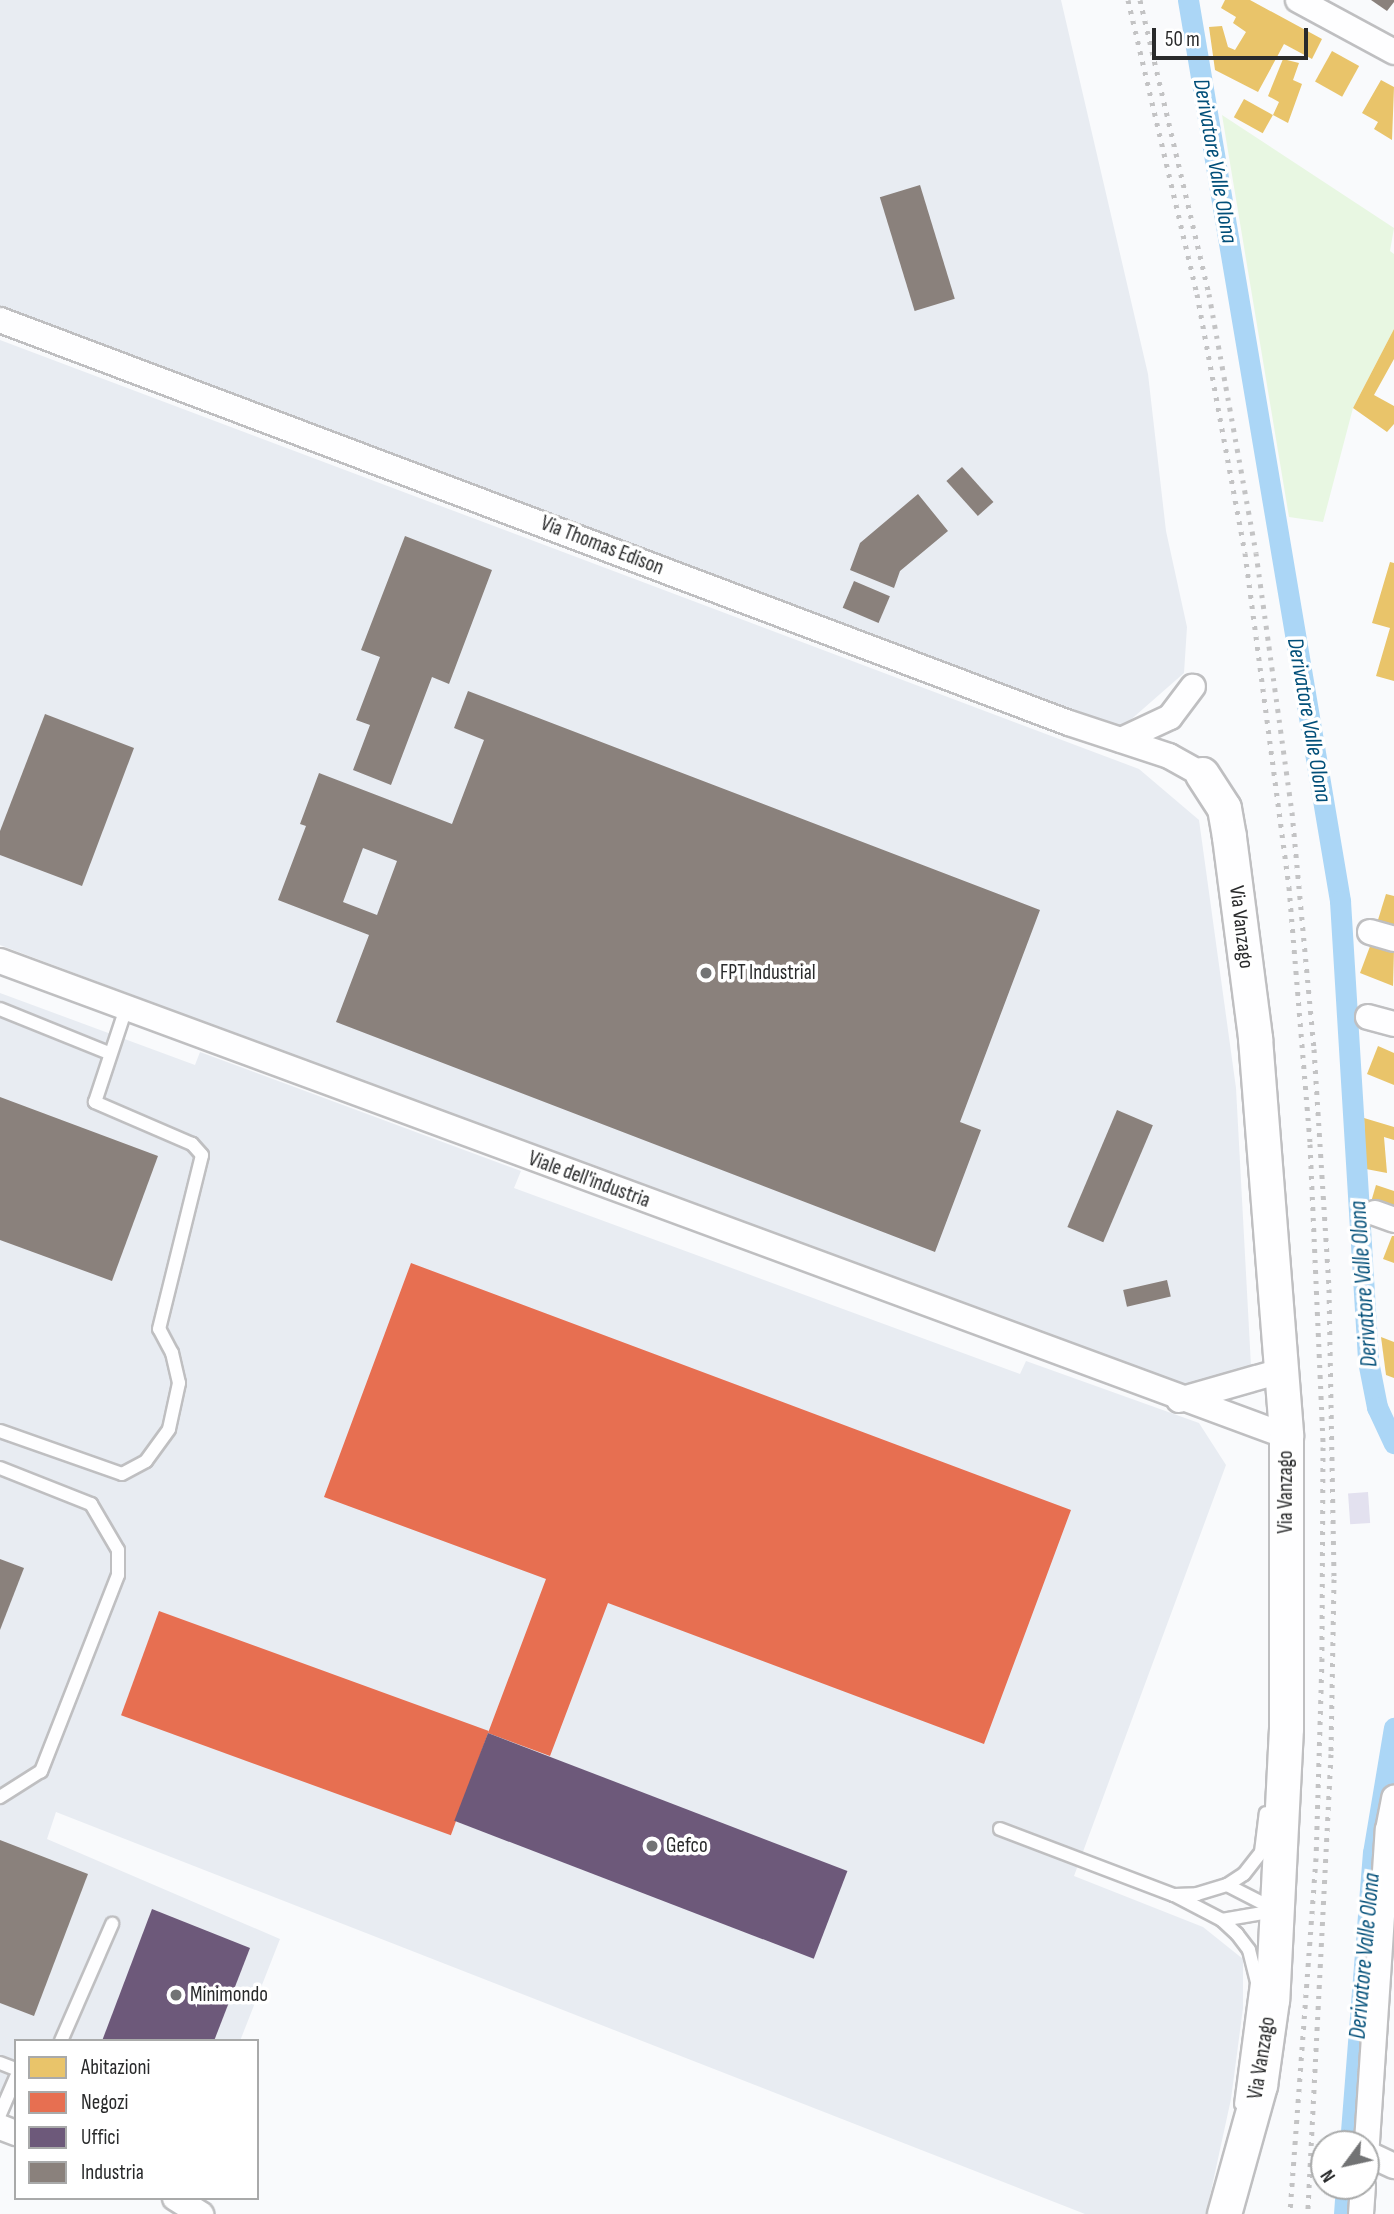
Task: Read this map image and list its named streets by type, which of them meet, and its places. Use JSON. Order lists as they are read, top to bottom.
{
  "streets": {
    "street": ["Via Thomas Edison", "Via Vanzago", "Viale dell'industria"]
  },
  "crossings": [
    ["Via Thomas Edison", "Via Vanzago"],
    ["Via Vanzago", "Viale dell'industria"]
  ],
  "water": ["Derivatore Valle Olona"],
  "places": ["FPT Industrial", "Gefco", "Minimondo"],
  "legend": [
    "Abitazioni",
    "Negozi",
    "Uffici",
    "Industria"
  ],
  "scale_bar": "50 m",
  "north": "bottom left"
}
